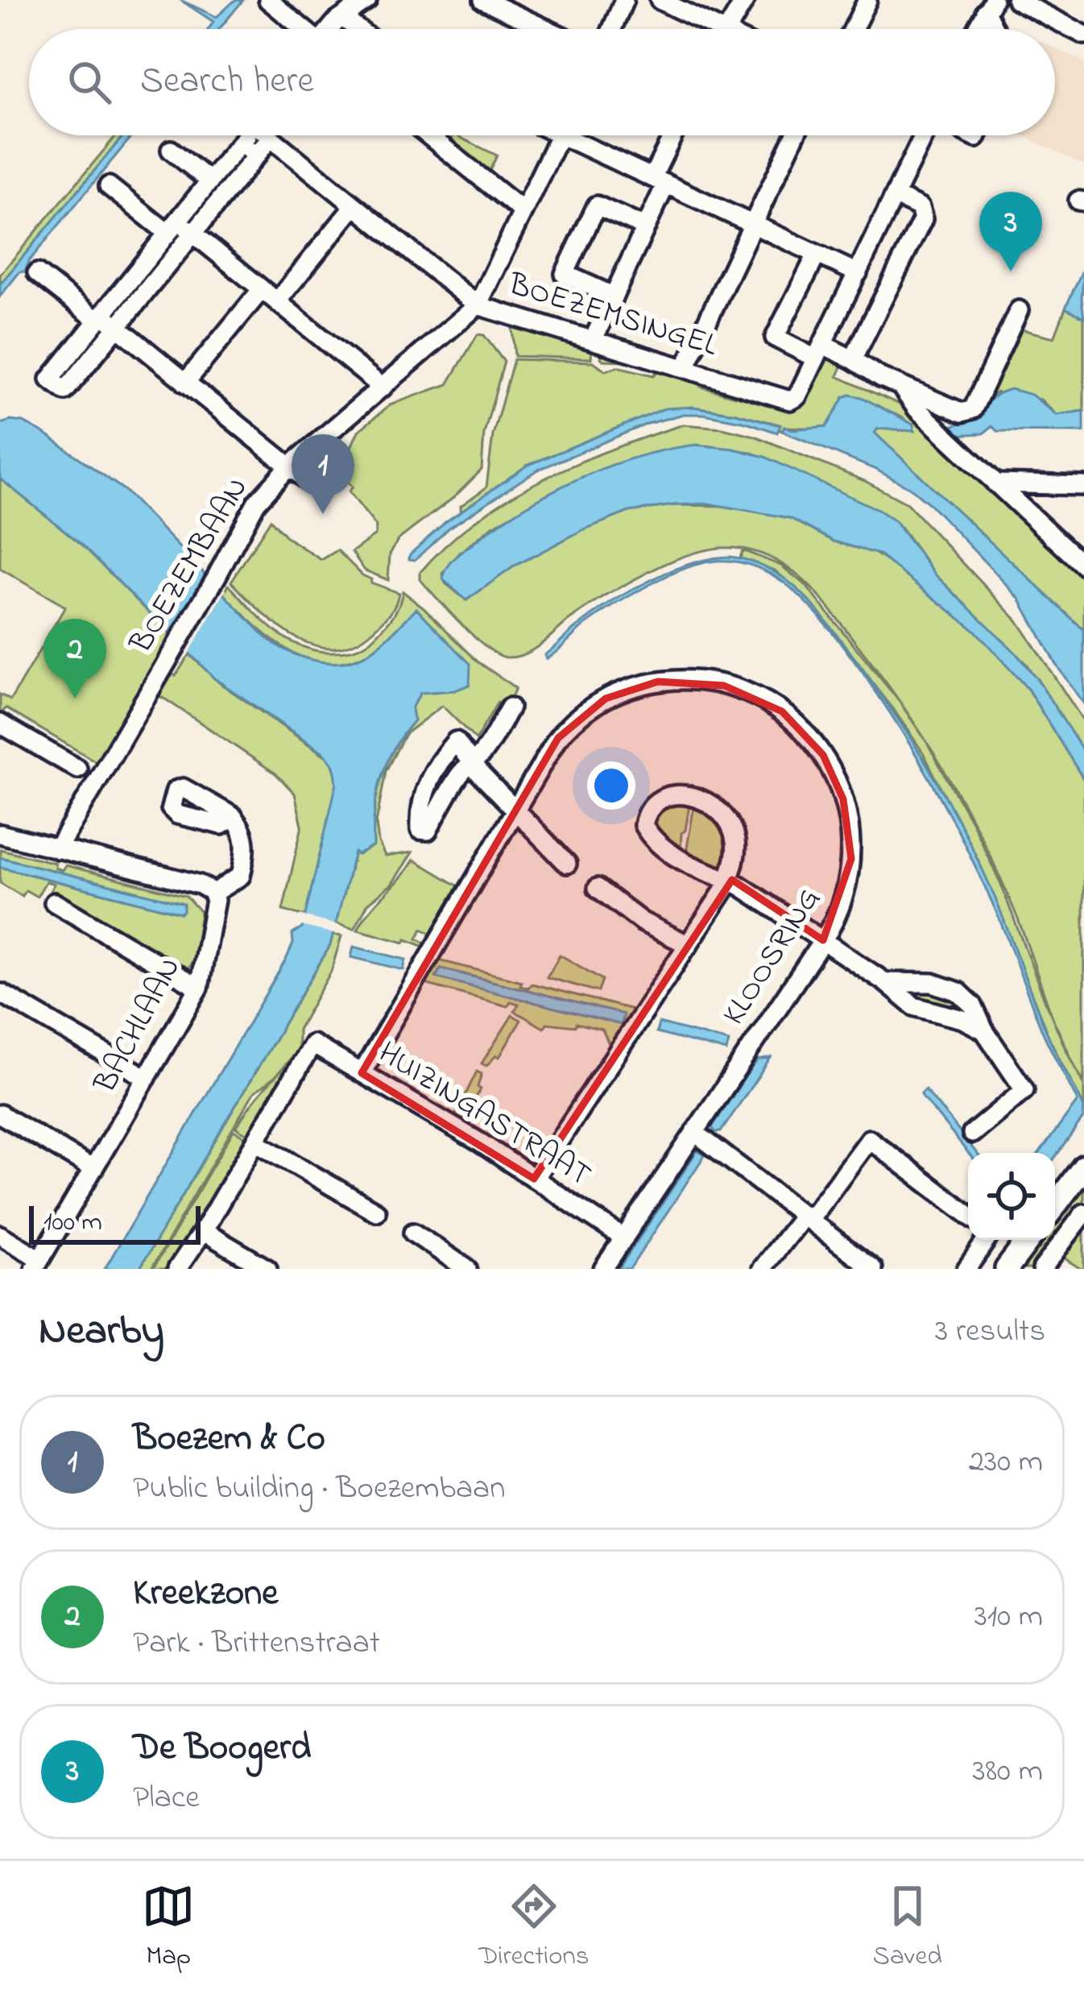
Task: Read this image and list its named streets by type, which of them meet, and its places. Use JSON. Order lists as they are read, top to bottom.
{
  "streets": {
    "street": [
      "BOEZEMSINGEL",
      "BOEZEMBAAN",
      "KLOOSRING",
      "BACHLAAN",
      "HUIZINGASTRAAT"
    ]
  },
  "crossings": [
    ["BOEZEMSINGEL", "BOEZEMBAAN"],
    ["KLOOSRING", "HUIZINGASTRAAT"]
  ],
  "scale_bar": "100 m",
  "page": {
    "search": "Search here",
    "pins": ["3", "1", "2"],
    "scale": "100 m",
    "heading": ["Nearby", "3 results"],
    "list": [
      {
        "mark": "1",
        "name": "Boezem & Co",
        "note": "Public building · Boezembaan",
        "value": "230 m"
      },
      {
        "mark": "2",
        "name": "Kreekzone",
        "note": "Park · Brittenstraat",
        "value": "310 m"
      },
      {
        "mark": "3",
        "name": "De Boogerd",
        "note": "Place",
        "value": "380 m"
      }
    ],
    "nav": ["Map", "Directions", "Saved"]
  }
}
